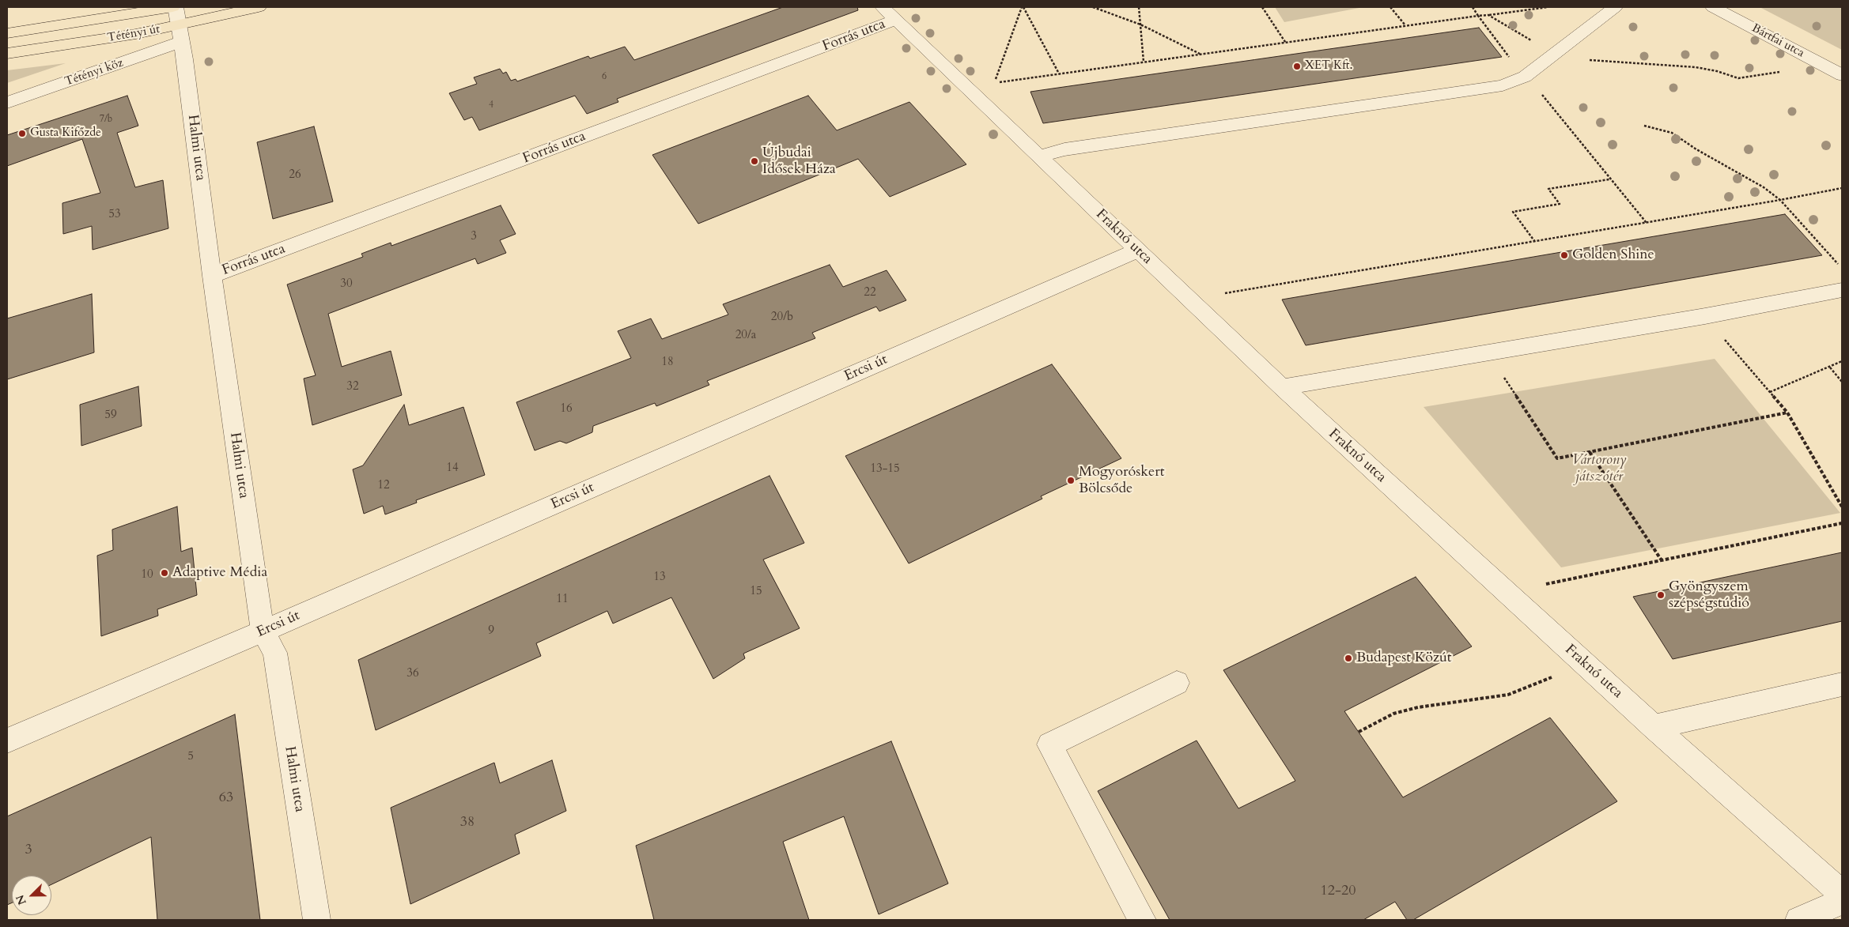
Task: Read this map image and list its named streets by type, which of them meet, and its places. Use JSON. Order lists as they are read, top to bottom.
{
  "streets": {
    "main road": ["Tétényi út"],
    "street": [
      "Forrás utca",
      "Bártfai utca",
      "Tétényi köz",
      "Halmi utca",
      "Fraknó utca",
      "Ercsi út"
    ]
  },
  "crossings": [
    ["Tétényi út", "Tétényi köz"],
    ["Tétényi út", "Halmi utca"],
    ["Forrás utca", "Halmi utca"],
    ["Forrás utca", "Fraknó utca"],
    ["Tétényi köz", "Halmi utca"],
    ["Halmi utca", "Ercsi út"],
    ["Fraknó utca", "Ercsi út"]
  ],
  "parks": ["Vártorony játszótér"],
  "places": [
    "XET Kft.",
    "Gusta Kifőzde",
    "Újbudai Idősek Háza",
    "Golden Shine",
    "Mogyoróskert Bölcsőde",
    "Adaptive Média",
    "Gyöngyszem szépségstúdió",
    "Budapest Közút"
  ],
  "house_numbers": [
    "6",
    "4",
    "7/b",
    "26",
    "53",
    "3",
    "30",
    "22",
    "20/b",
    "20/a",
    "18",
    "32",
    "16",
    "59",
    "14",
    "13-15",
    "12",
    "10",
    "13",
    "15",
    "11",
    "9",
    "36",
    "5",
    "63",
    "38",
    "3",
    "12-20"
  ],
  "north": "bottom left"
}
